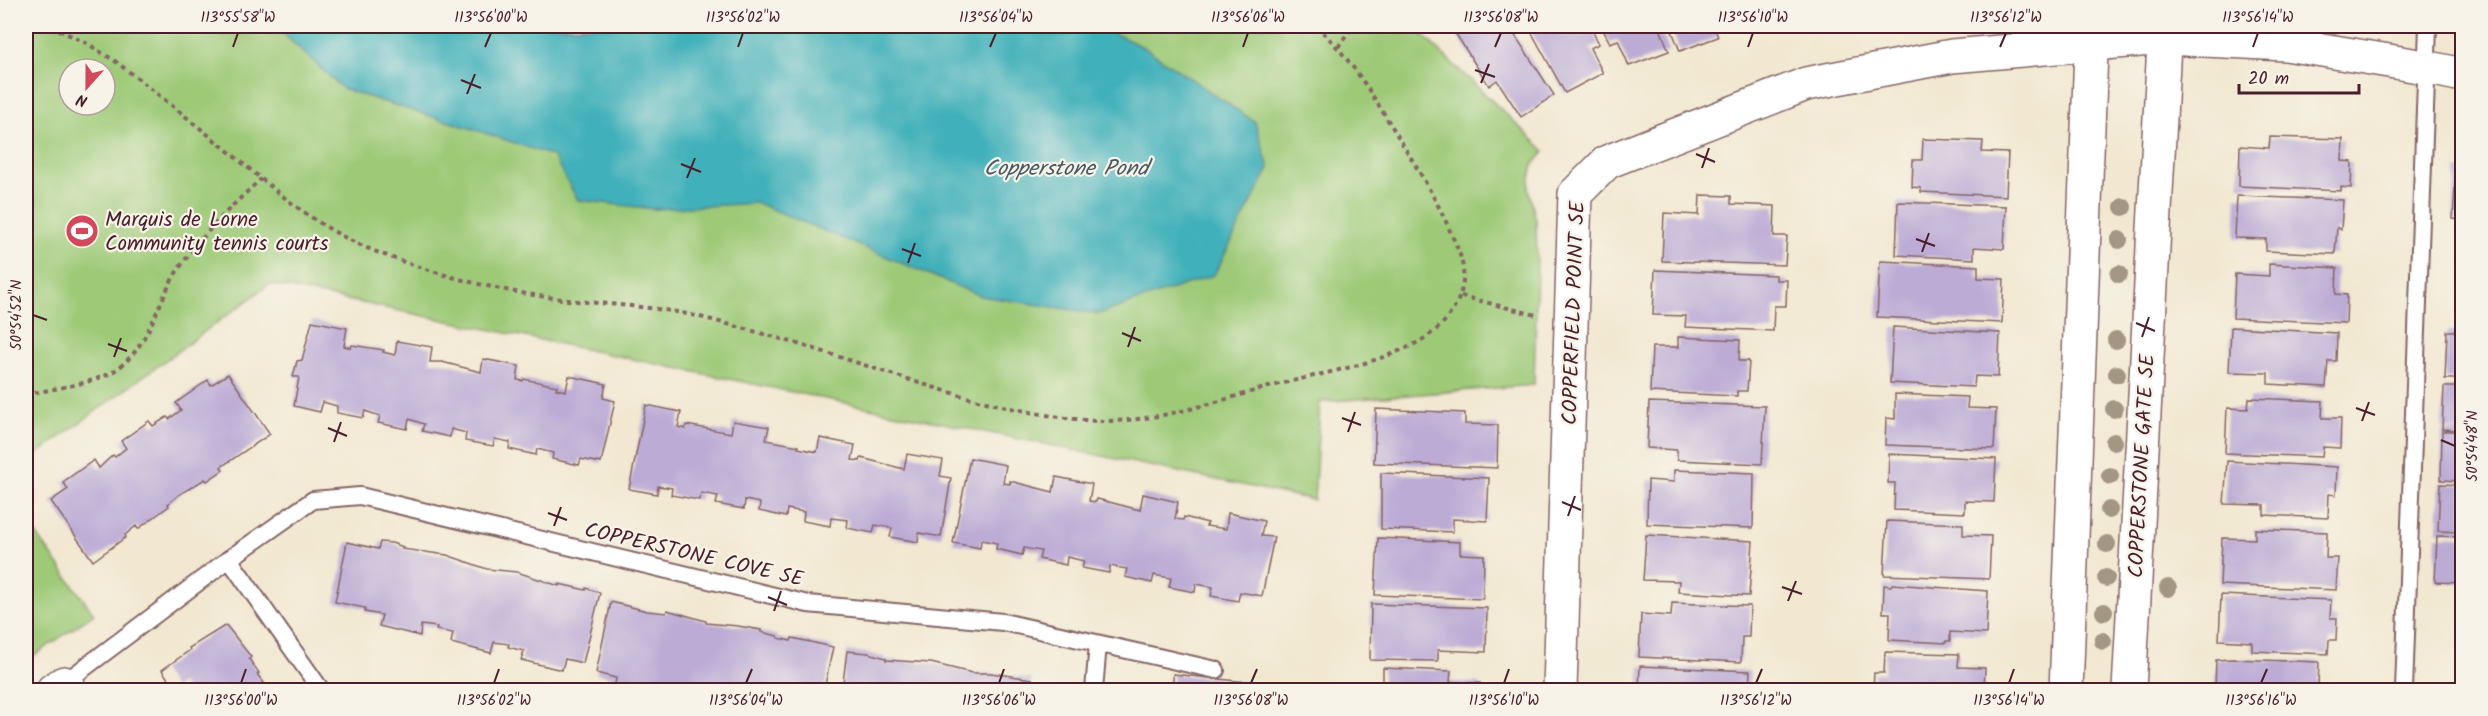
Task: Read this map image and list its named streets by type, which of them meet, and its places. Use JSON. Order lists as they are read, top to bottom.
{
  "streets": {
    "street": ["COPPERFIELD POINT SE", "COPPERSTONE GATE SE"],
    "lane": ["COPPERSTONE COVE SE"]
  },
  "crossings": [
    ["COPPERFIELD POINT SE", "COPPERSTONE GATE SE"]
  ],
  "water": ["Copperstone Pond"],
  "places": {
    "sports": ["Marquis de Lorne Community tennis courts"]
  },
  "scale_bar": "20 m",
  "north": "bottom",
  "coordinates": [
    "113°55'58\"W",
    "113°56'00\"W",
    "113°56'02\"W",
    "113°56'04\"W",
    "113°56'06\"W",
    "113°56'08\"W",
    "113°56'10\"W",
    "113°56'12\"W",
    "113°56'14\"W",
    "50°54'52\"N",
    "50°54'48\"N",
    "113°56'16\"W"
  ]
}
